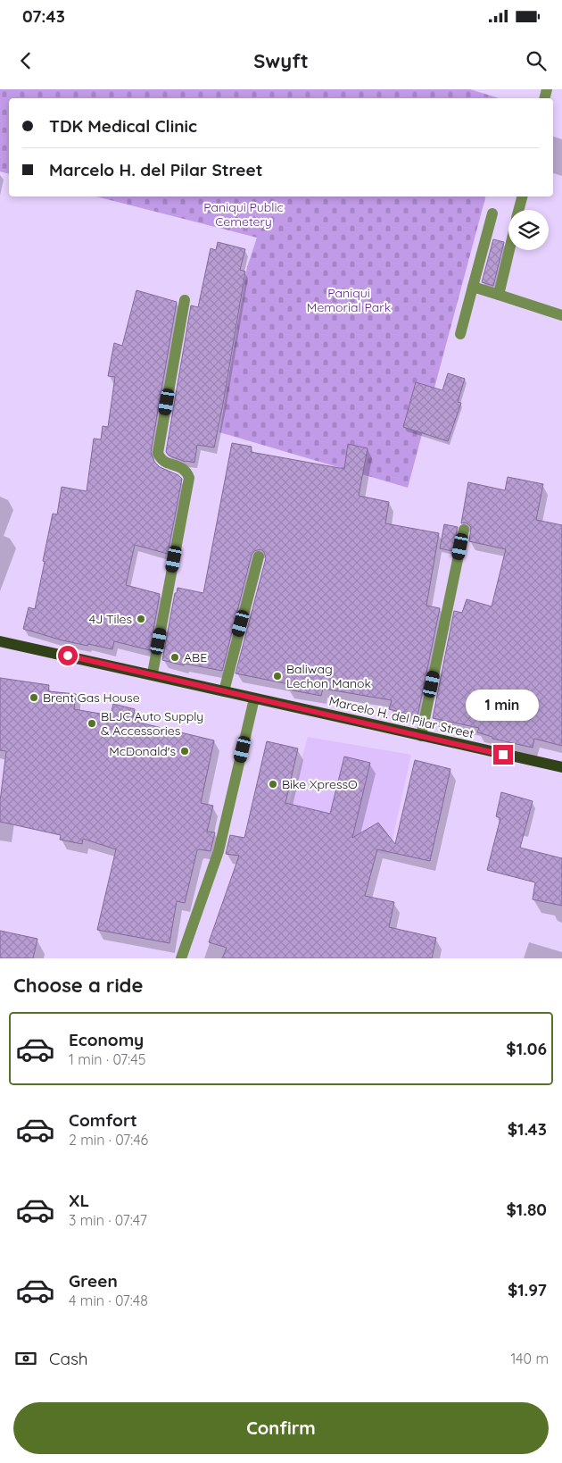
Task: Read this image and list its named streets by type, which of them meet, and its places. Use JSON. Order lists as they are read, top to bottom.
{
  "streets": {
    "main road": ["Marcelo H. del Pilar Street"]
  },
  "parks": ["Paniqui Public Cemetery", "Paniqui Memorial Park"],
  "places": [
    "4J Tiles",
    "ABE",
    "Baliwag Lechon Manok",
    "Brent Gas House",
    "BLJC Auto Supply & Accessories",
    "McDonald's",
    "Bike XpressO"
  ],
  "page": {
    "status": "07:43",
    "header": "Swyft",
    "banner": ["TDK Medical Clinic", "Marcelo H. del Pilar Street"],
    "bubble": "1 min",
    "heading": "Choose a ride",
    "list": [
      {
        "name": "Economy",
        "note": "1 min · 07:45",
        "value": "$1.06"
      },
      {
        "name": "Comfort",
        "note": "2 min · 07:46",
        "value": "$1.43"
      },
      {
        "name": "XL",
        "note": "3 min · 07:47",
        "value": "$1.80"
      },
      {
        "name": "Green",
        "note": "4 min · 07:48",
        "value": "$1.97"
      }
    ],
    "pay": ["Cash", "140 m"],
    "buttons": "Confirm"
  }
}
